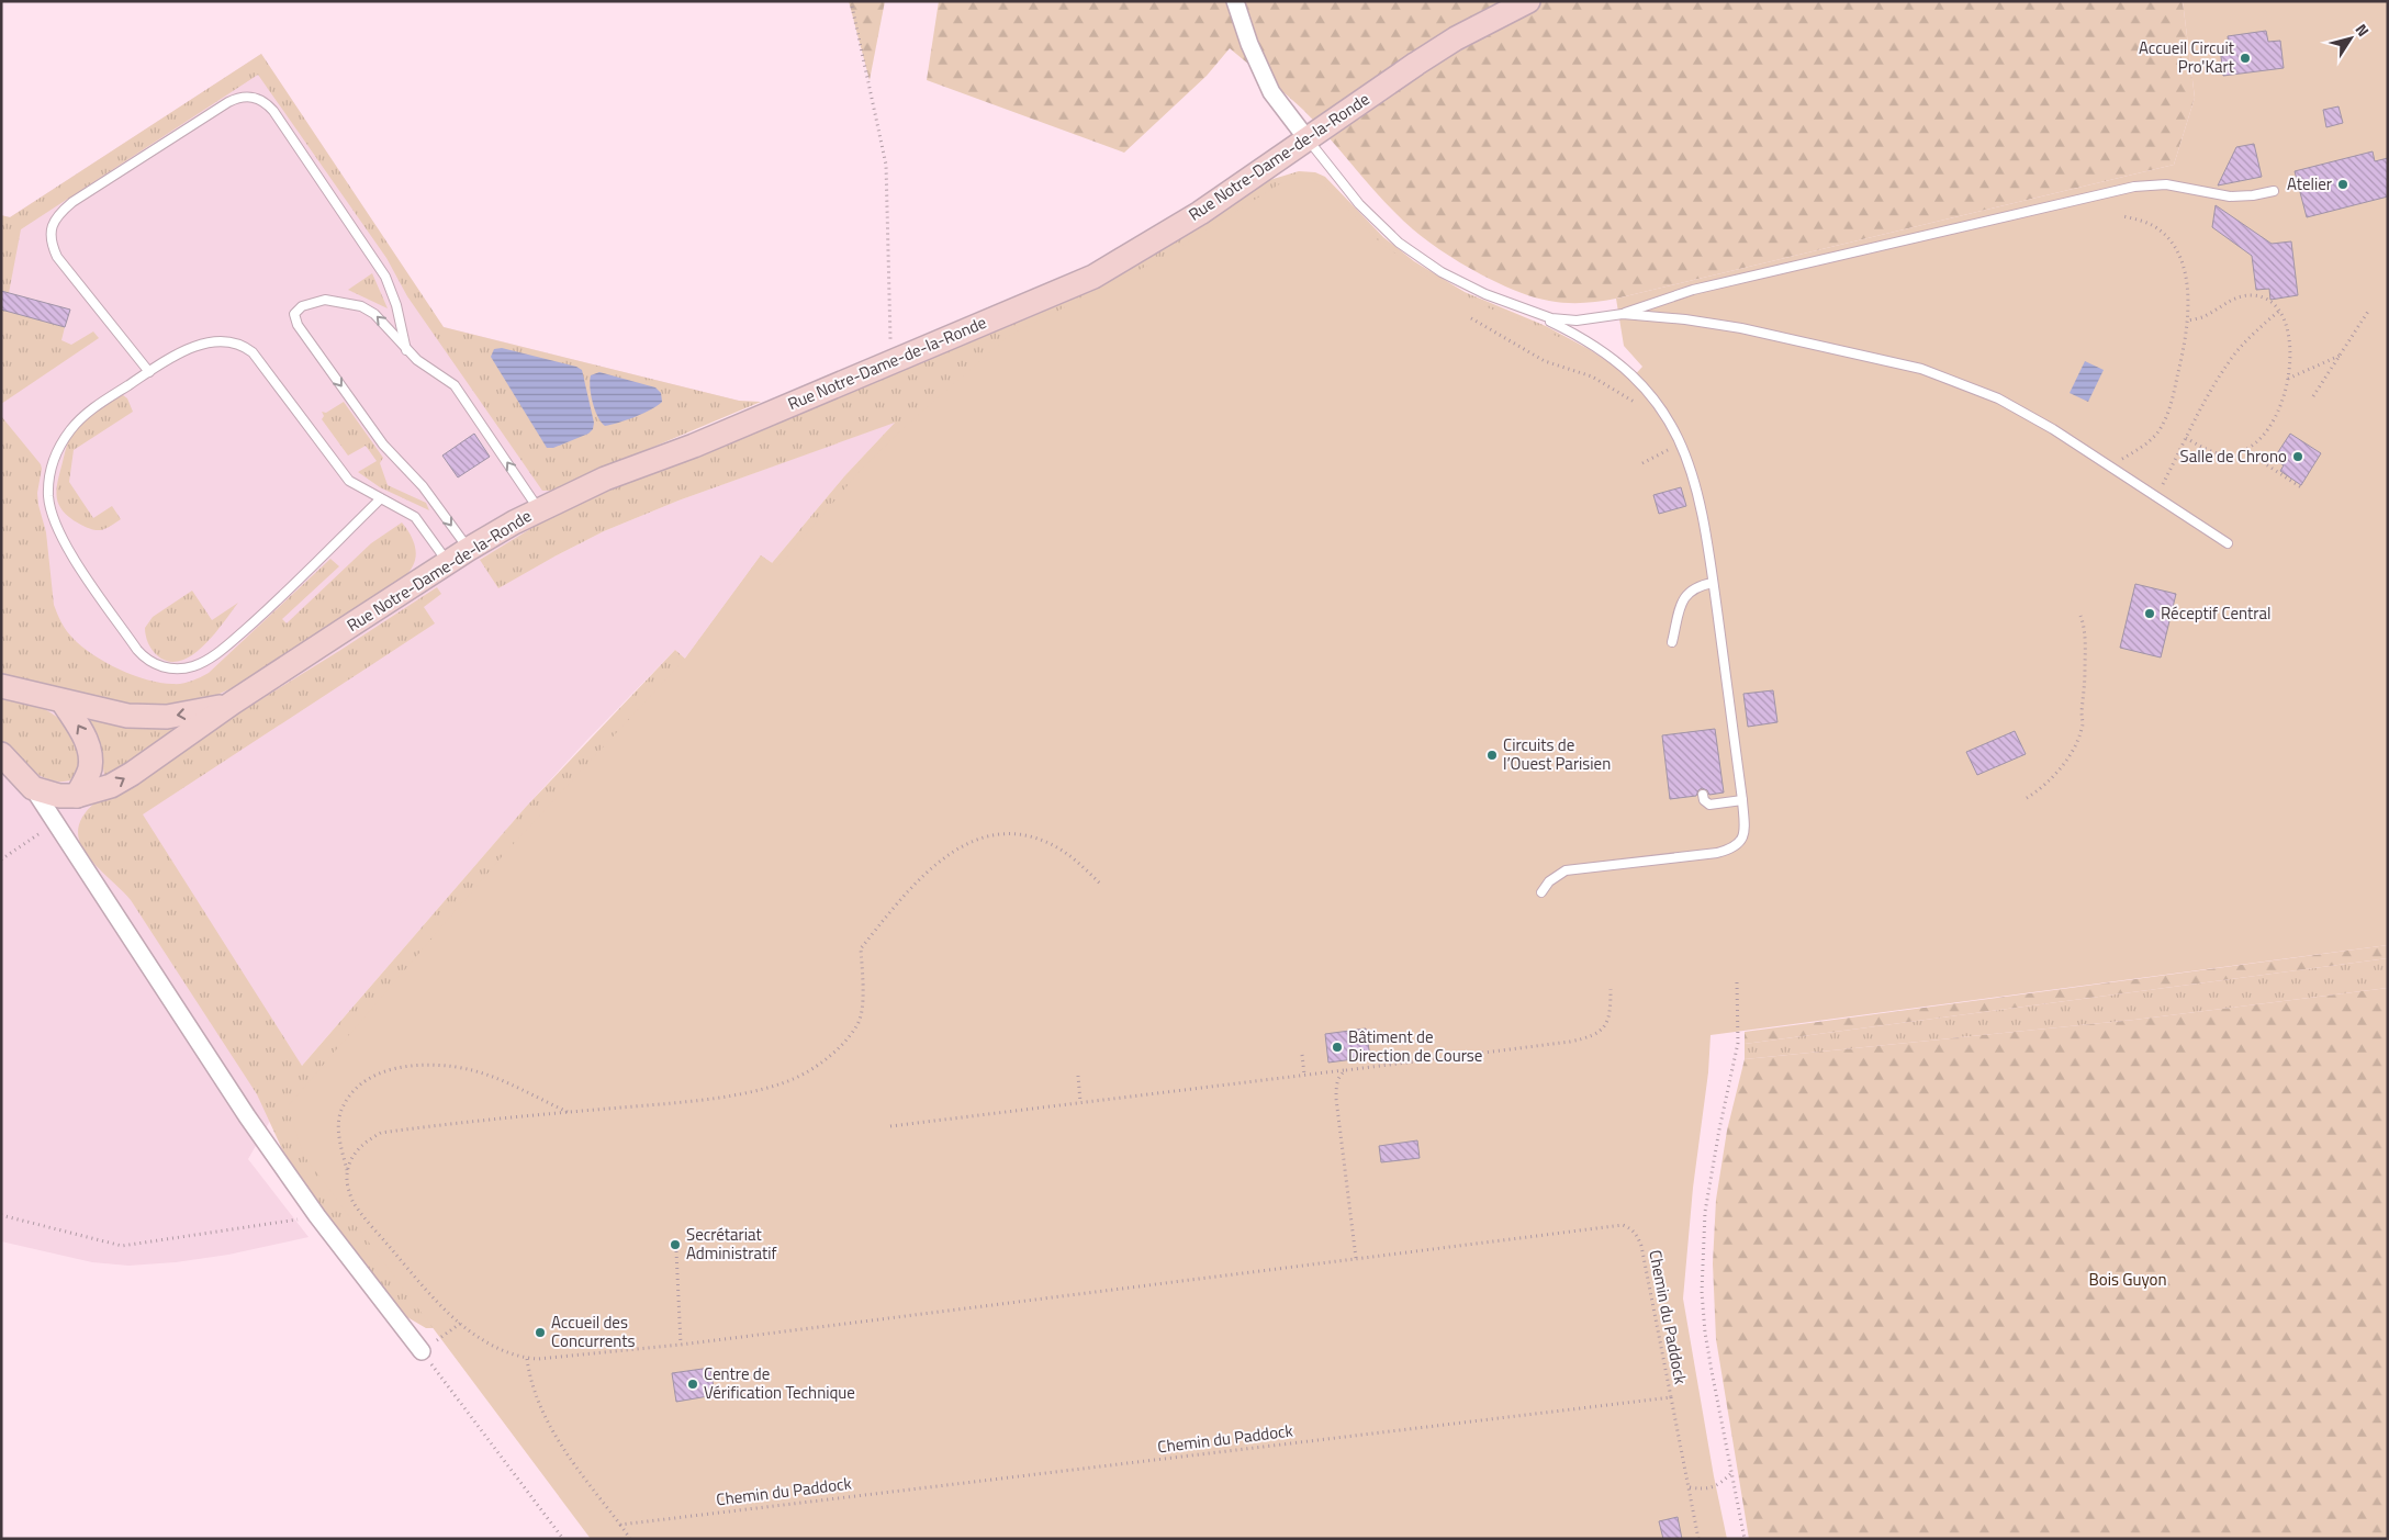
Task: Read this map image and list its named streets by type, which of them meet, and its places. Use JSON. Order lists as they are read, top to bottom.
{
  "streets": {
    "main road": ["Rue Notre-Dame-de-la-Ronde"],
    "path": ["Chemin du Paddock"]
  },
  "parks": ["Bois Guyon"],
  "places": [
    "Accueil Circuit Pro'Kart",
    "Atelier",
    "Salle de Chrono",
    "Réceptif Central",
    "Circuits de l’Ouest Parisien",
    "Bâtiment de Direction de Course",
    "Secrétariat Administratif",
    "Accueil des Concurrents",
    "Centre de Vérification Technique"
  ],
  "north": "top right"
}
